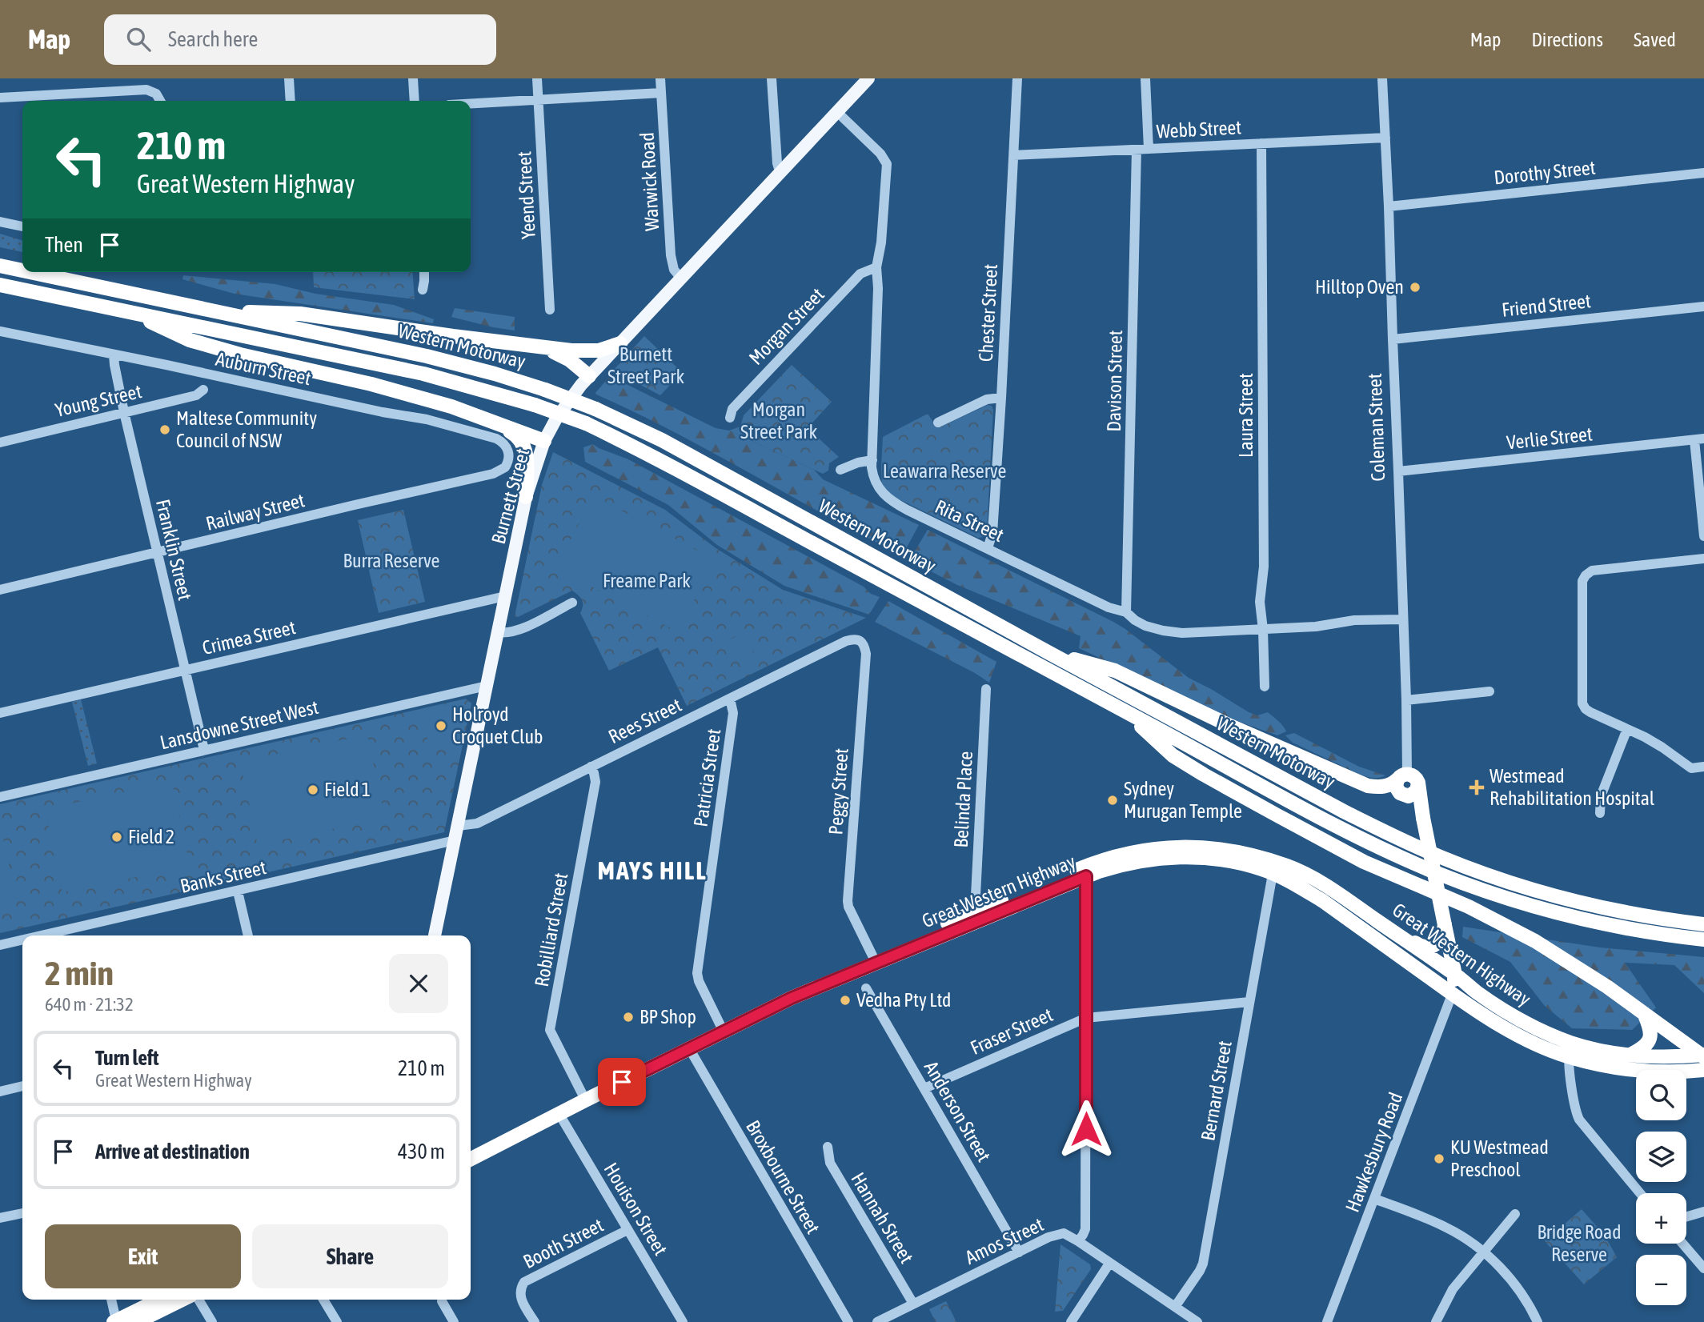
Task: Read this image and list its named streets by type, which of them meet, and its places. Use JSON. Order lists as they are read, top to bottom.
{
  "streets": {
    "highway": ["Western Motorway", "Coleman Street", "Great Western Highway"],
    "main road": ["Burnett Street"],
    "street": [
      "Webb Street",
      "Dorothy Street",
      "Warwick Road",
      "Yeend Street",
      "Friend Street",
      "Chester Street",
      "Morgan Street",
      "Auburn Street",
      "Davison Street",
      "Young Street",
      "Laura Street",
      "Verlie Street",
      "Railway Street",
      "Rita Street",
      "Franklin Street",
      "Crimea Street",
      "Rees Street",
      "Lansdowne Street West",
      "Patricia Street",
      "Peggy Street",
      "Belinda Place",
      "Banks Street",
      "Robilliard Street",
      "Fraser Street",
      "Bernard Street",
      "Anderson Street",
      "Hawkesbury Road",
      "Broxbourne Street",
      "Houison Street",
      "Hannah Street",
      "Amos Street",
      "Booth Street"
    ]
  },
  "crossings": [
    ["Webb Street", "Chester Street"],
    ["Webb Street", "Davison Street"],
    ["Webb Street", "Laura Street"],
    ["Webb Street", "Coleman Street"],
    ["Dorothy Street", "Coleman Street"],
    ["Warwick Road", "Burnett Street"],
    ["Friend Street", "Coleman Street"],
    ["Chester Street", "Rita Street"],
    ["Morgan Street", "Rita Street"],
    ["Auburn Street", "Railway Street"],
    ["Auburn Street", "Franklin Street"],
    ["Davison Street", "Rita Street"],
    ["Young Street", "Franklin Street"],
    ["Laura Street", "Rita Street"],
    ["Coleman Street", "Verlie Street"],
    ["Coleman Street", "Rita Street"],
    ["Coleman Street", "Great Western Highway"],
    ["Coleman Street", "Hawkesbury Road"],
    ["Burnett Street", "Rita Street"],
    ["Burnett Street", "Crimea Street"],
    ["Burnett Street", "Rees Street"],
    ["Burnett Street", "Lansdowne Street West"],
    ["Burnett Street", "Banks Street"],
    ["Railway Street", "Franklin Street"],
    ["Franklin Street", "Crimea Street"],
    ["Franklin Street", "Lansdowne Street West"],
    ["Rees Street", "Patricia Street"],
    ["Rees Street", "Peggy Street"],
    ["Rees Street", "Robilliard Street"],
    ["Patricia Street", "Great Western Highway"],
    ["Peggy Street", "Great Western Highway"],
    ["Belinda Place", "Great Western Highway"],
    ["Great Western Highway", "Robilliard Street"],
    ["Great Western Highway", "Bernard Street"],
    ["Great Western Highway", "Hawkesbury Road"],
    ["Great Western Highway", "Broxbourne Street"],
    ["Great Western Highway", "Houison Street"],
    ["Fraser Street", "Bernard Street"],
    ["Fraser Street", "Anderson Street"],
    ["Bernard Street", "Amos Street"],
    ["Anderson Street", "Amos Street"],
    ["Houison Street", "Booth Street"],
    ["Hannah Street", "Amos Street"]
  ],
  "districts": ["MAYS HILL"],
  "parks": [
    "Burnett Street Park",
    "Morgan Street Park",
    "Leawarra Reserve",
    "Burra Reserve",
    "Freame Park",
    "Bridge Road Reserve"
  ],
  "places": {
    "other": [
      "Hilltop Oven",
      "Maltese Community Council of NSW",
      "Holroyd Croquet Club",
      "Field 1",
      "Sydney Murugan Temple",
      "Field 2",
      "Vedha Pty Ltd",
      "BP Shop",
      "KU Westmead Preschool"
    ],
    "health": ["Westmead Rehabilitation Hospital"]
  },
  "page": {
    "header": "Map",
    "search": "Search here",
    "nav": ["Map", "Directions", "Saved"],
    "turn": ["210 m", "Great Western Highway"],
    "then": "Then",
    "heading": ["2 min", "640 m · 21:32"],
    "list": [
      {
        "name": "Turn left",
        "note": "Great Western Highway",
        "value": "210 m"
      },
      {
        "name": "Arrive at destination",
        "value": "430 m"
      }
    ],
    "map_buttons": ["+", "−"],
    "buttons": ["Exit", "Share"]
  }
}
